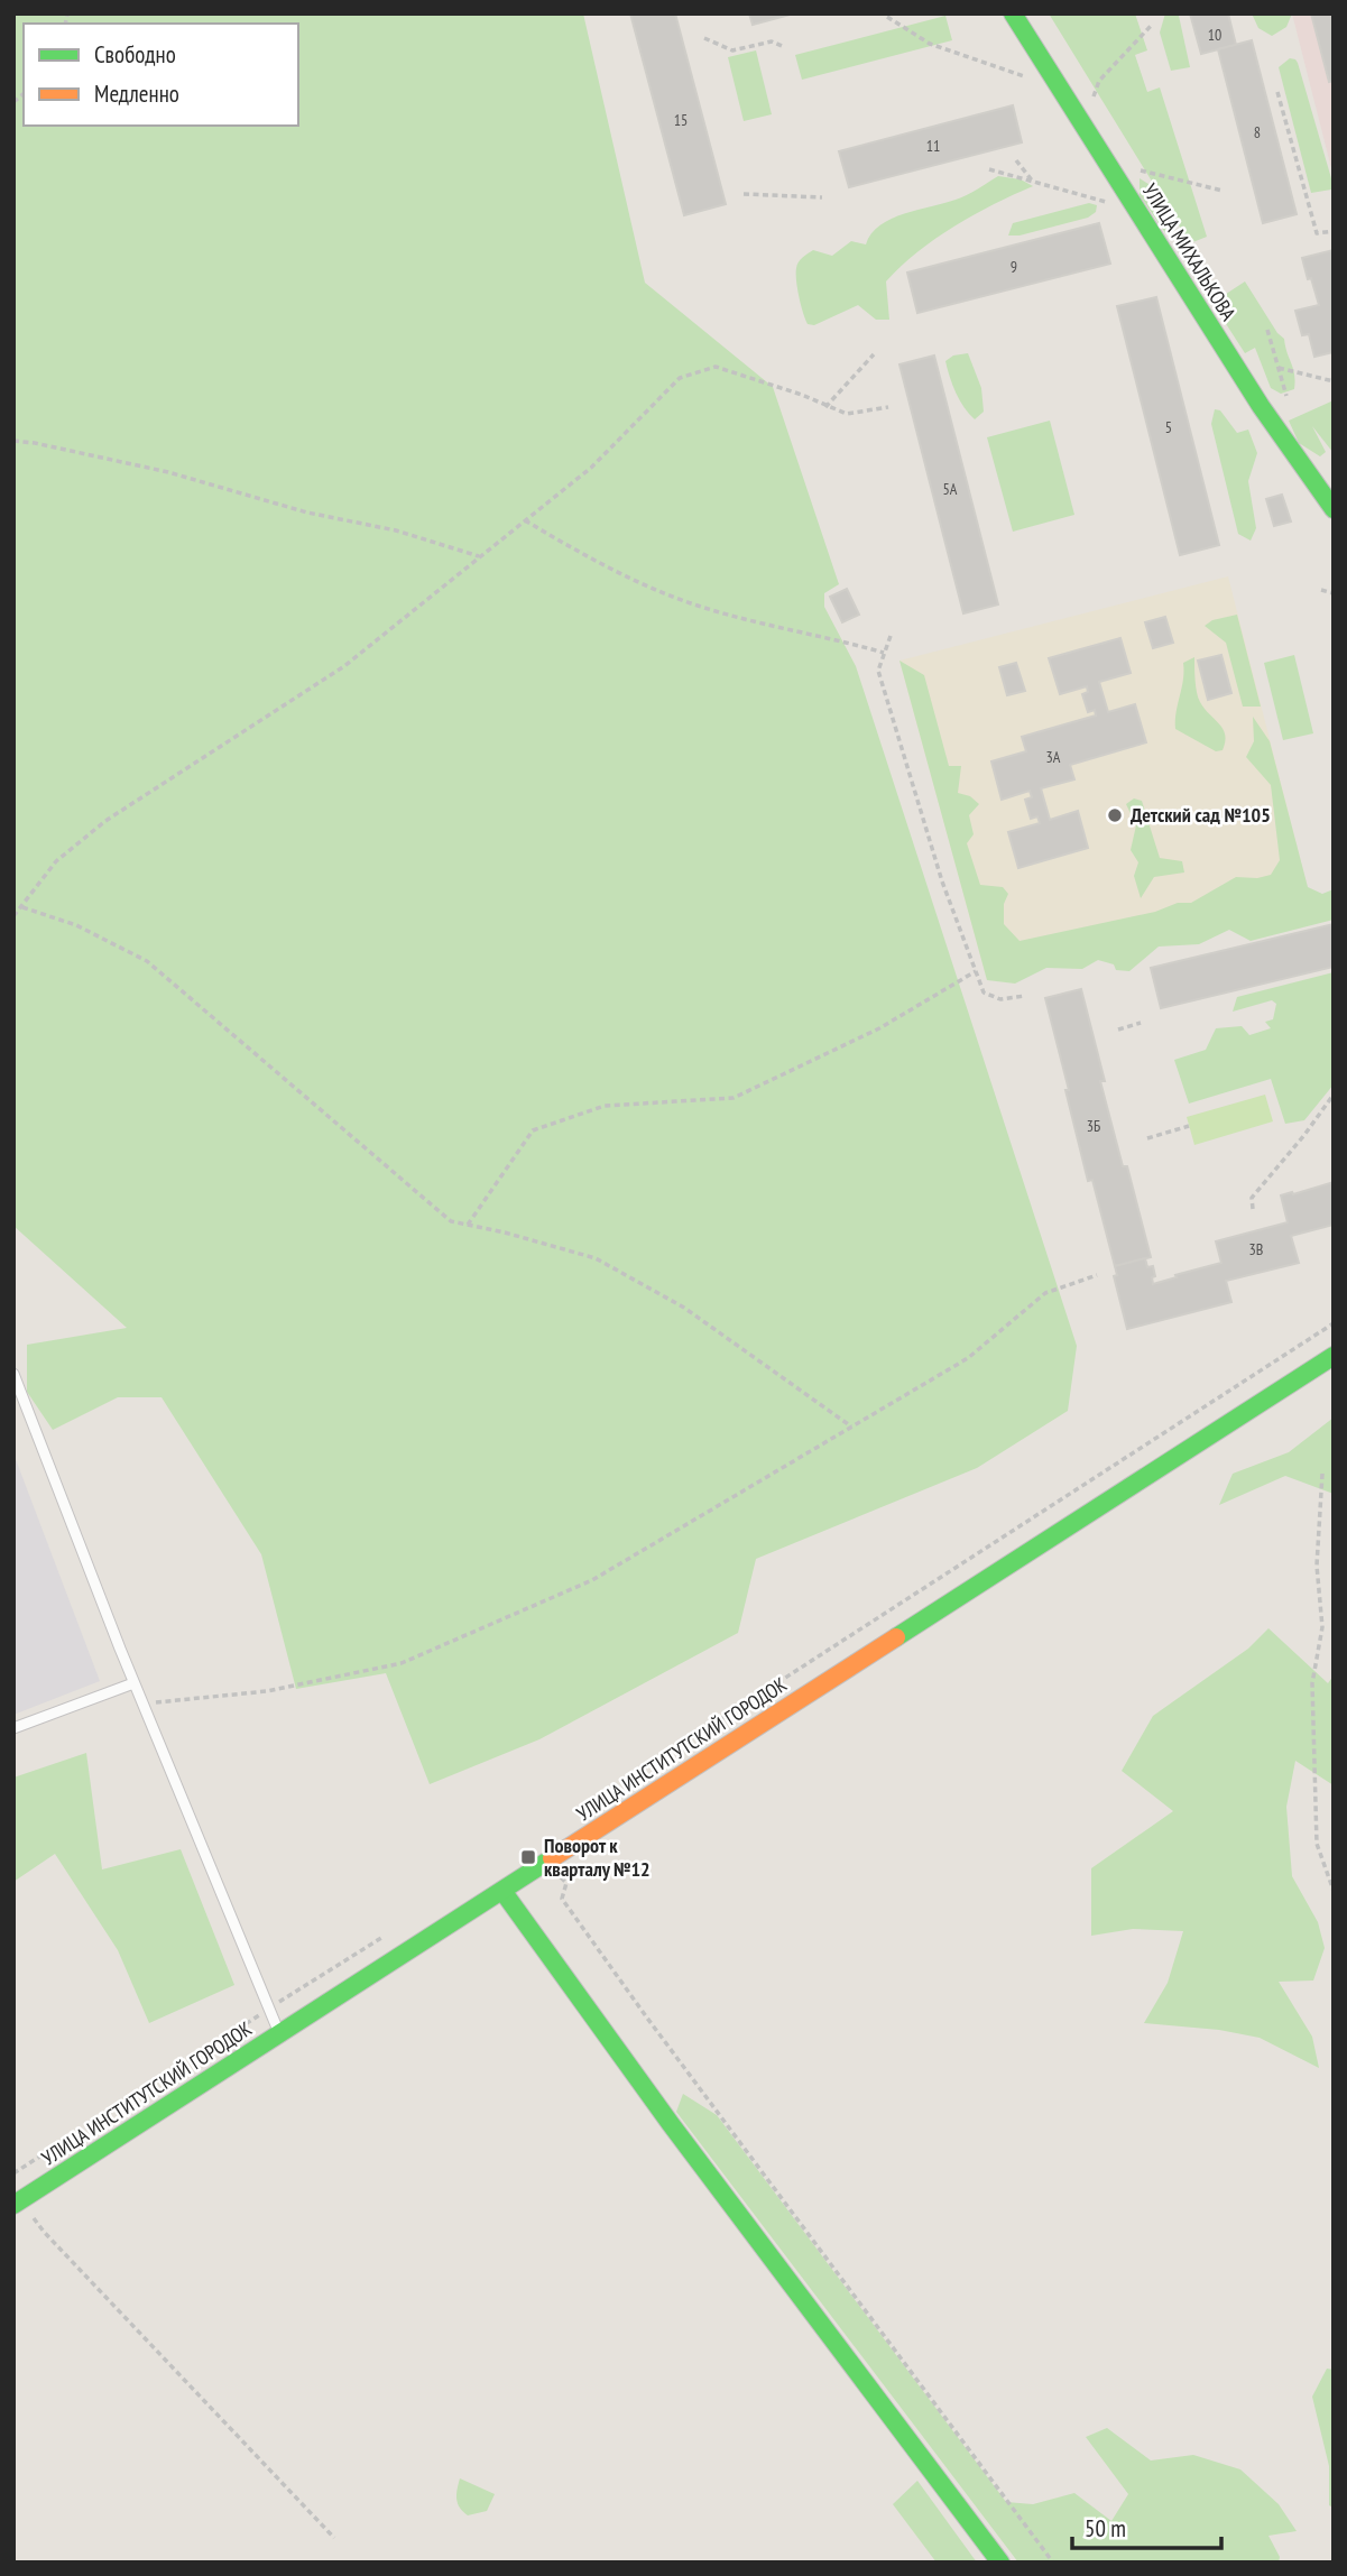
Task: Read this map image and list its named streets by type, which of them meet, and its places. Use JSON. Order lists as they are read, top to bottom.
{
  "streets": {
    "street": ["УЛИЦА МИХАЛЬКОВА", "УЛИЦА ИНСТИТУТСКИЙ ГОРОДОК"]
  },
  "places": {
    "other": ["Детский сад №105"],
    "transit": ["Поворот к кварталу №12"]
  },
  "house_numbers": [
    "10",
    "15",
    "8",
    "11",
    "9",
    "5",
    "5А",
    "3А",
    "3Б",
    "3В"
  ],
  "legend": ["Свободно", "Медленно"],
  "scale_bar": "50 m"
}
